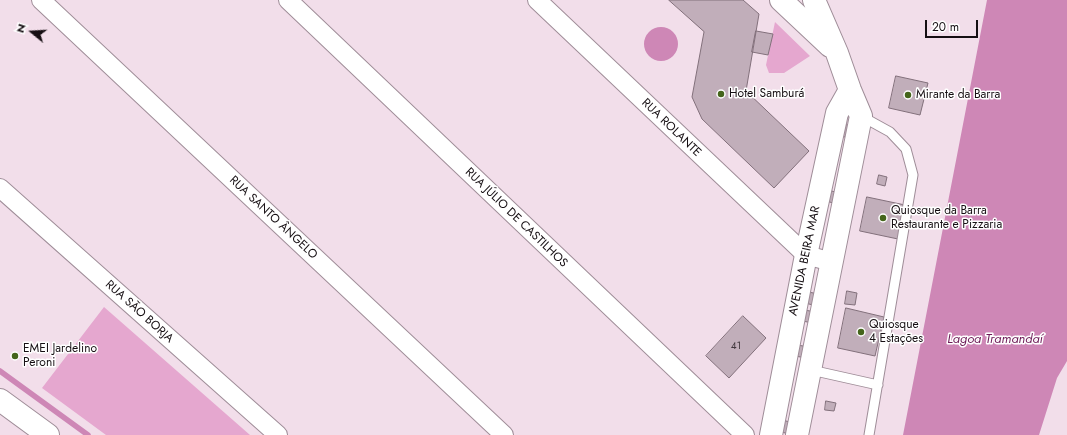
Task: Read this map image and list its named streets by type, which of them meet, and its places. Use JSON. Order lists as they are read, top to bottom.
{
  "streets": {
    "main road": ["AVENIDA BEIRA MAR"],
    "street": [
      "RUA ROLANTE",
      "RUA SANTO ÂNGELO",
      "RUA JÚLIO DE CASTILHOS",
      "RUA SÃO BORJA"
    ]
  },
  "crossings": [
    ["RUA ROLANTE", "AVENIDA BEIRA MAR"]
  ],
  "water": ["Lagoa Tramandaí"],
  "places": [
    "Hotel Samburá",
    "Mirante da Barra",
    "Quiosque da Barra Restaurante e Pizzaria",
    "Quiosque 4 Estações",
    "EMEI Jardelino Peroni"
  ],
  "house_numbers": ["41"],
  "scale_bar": "20 m",
  "north": "left"
}
